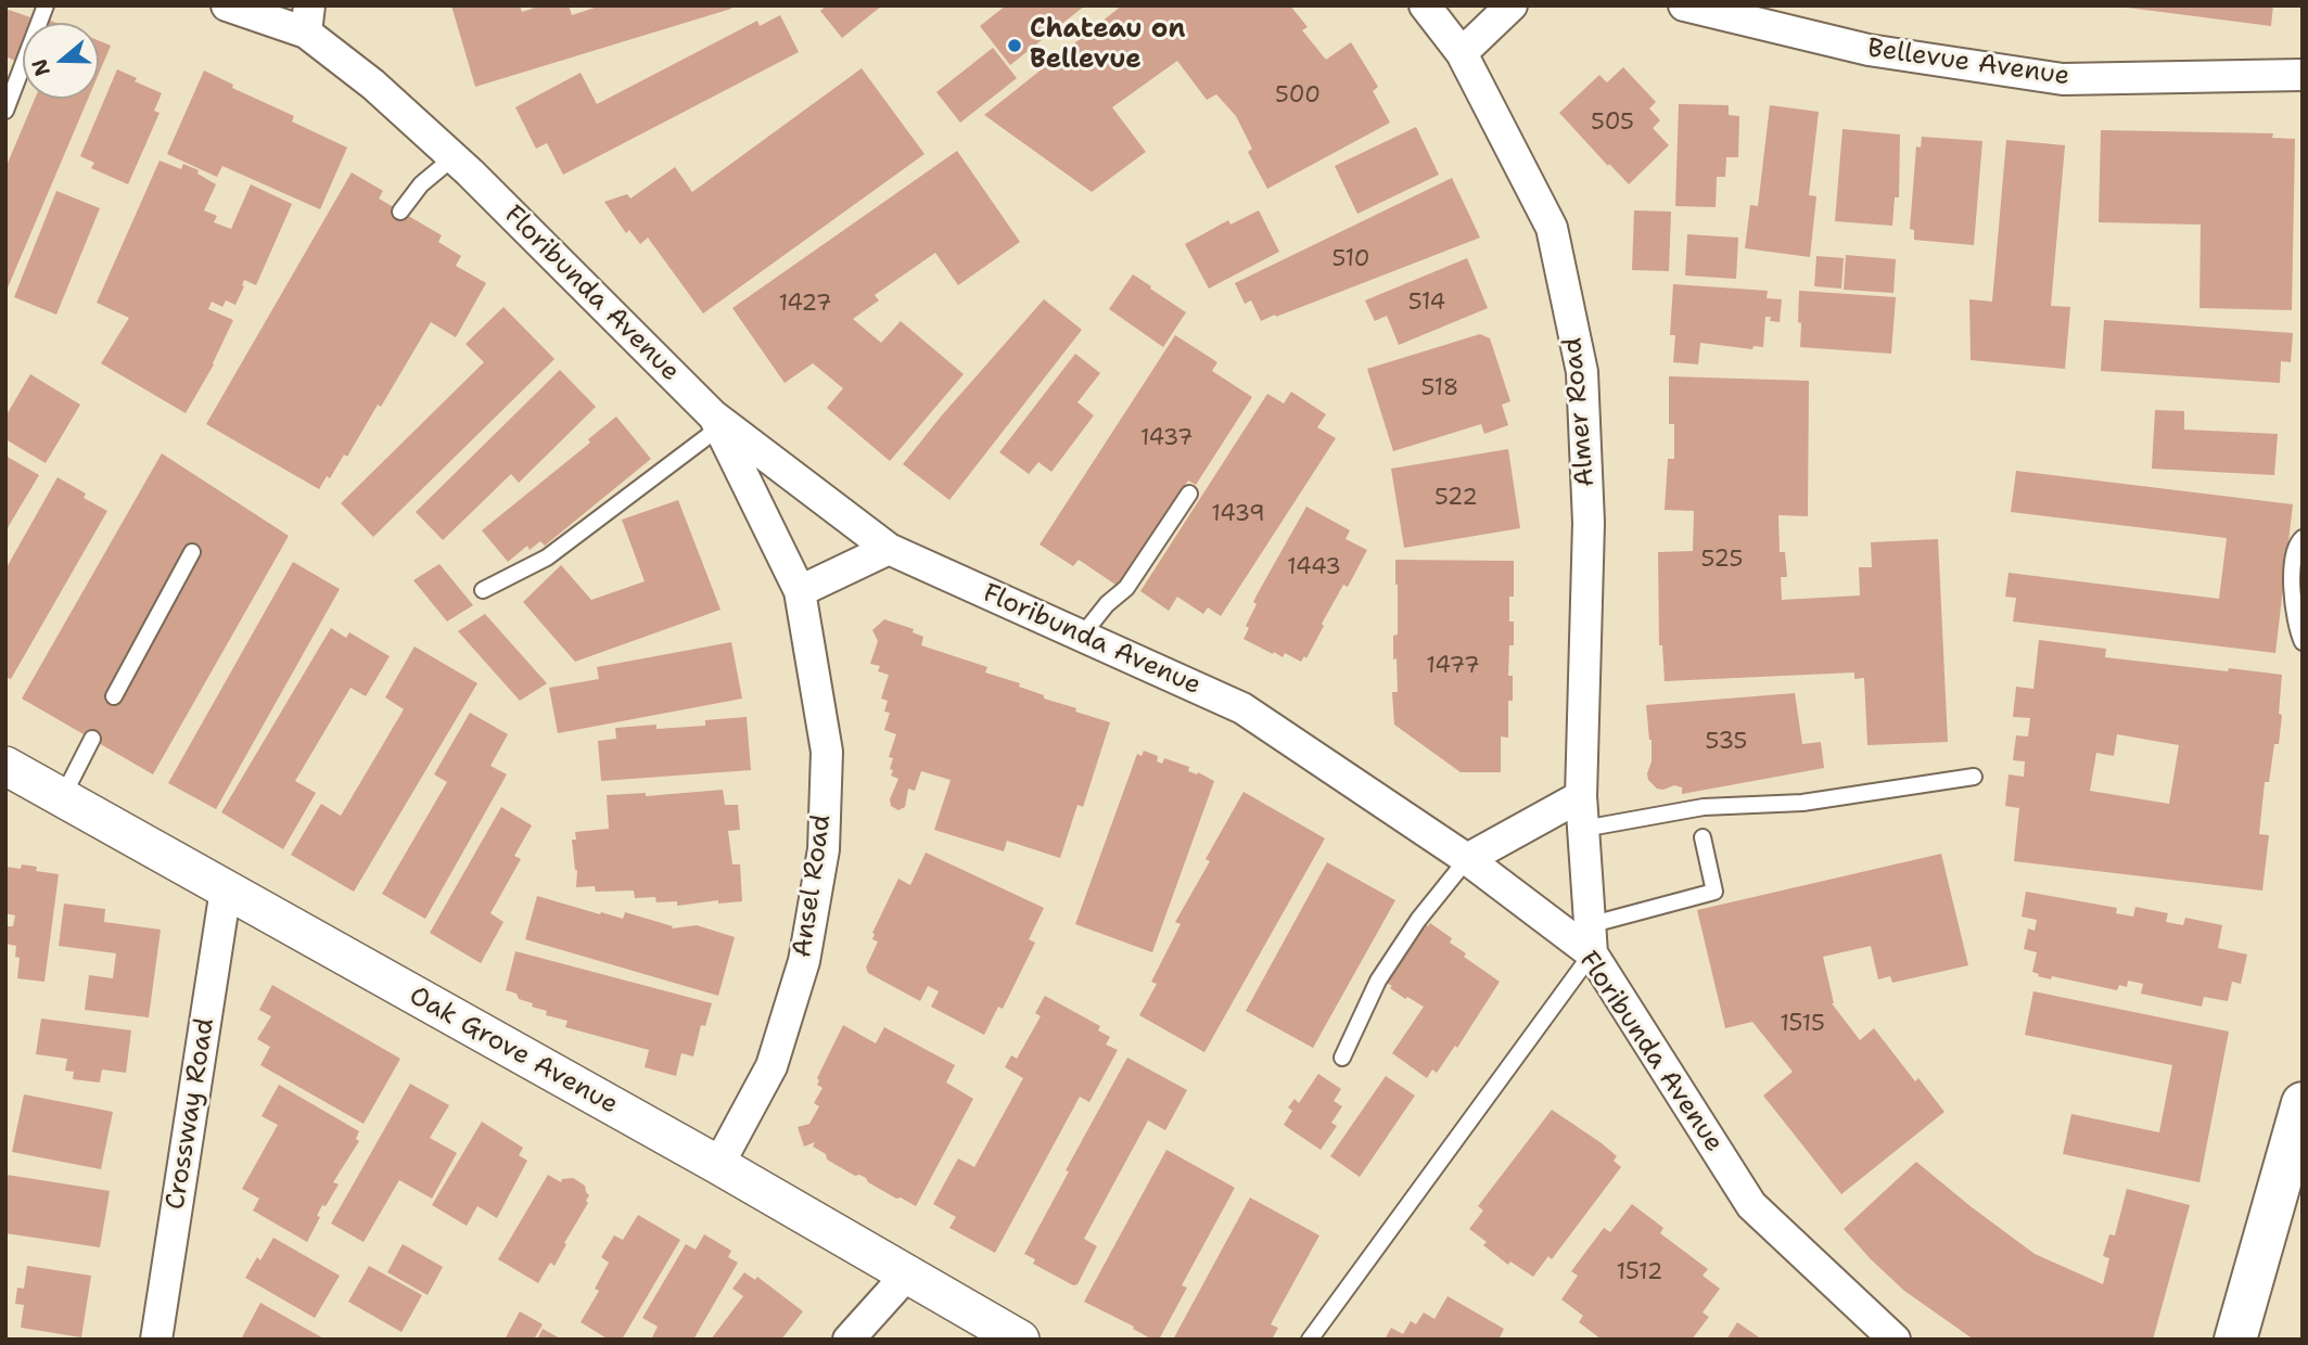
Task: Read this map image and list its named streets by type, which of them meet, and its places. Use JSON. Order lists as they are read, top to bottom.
{
  "streets": {
    "street": [
      "Bellevue Avenue",
      "Floribunda Avenue",
      "Almer Road",
      "Ansel Road",
      "Oak Grove Avenue",
      "Crossway Road"
    ]
  },
  "crossings": [
    ["Floribunda Avenue", "Almer Road"],
    ["Floribunda Avenue", "Ansel Road"],
    ["Ansel Road", "Oak Grove Avenue"],
    ["Oak Grove Avenue", "Crossway Road"]
  ],
  "places": ["Chateau on Bellevue"],
  "house_numbers": [
    "500",
    "505",
    "510",
    "514",
    "1427",
    "518",
    "1437",
    "522",
    "1439",
    "525",
    "1443",
    "1477",
    "535",
    "1515",
    "1512"
  ],
  "north": "left"
}
